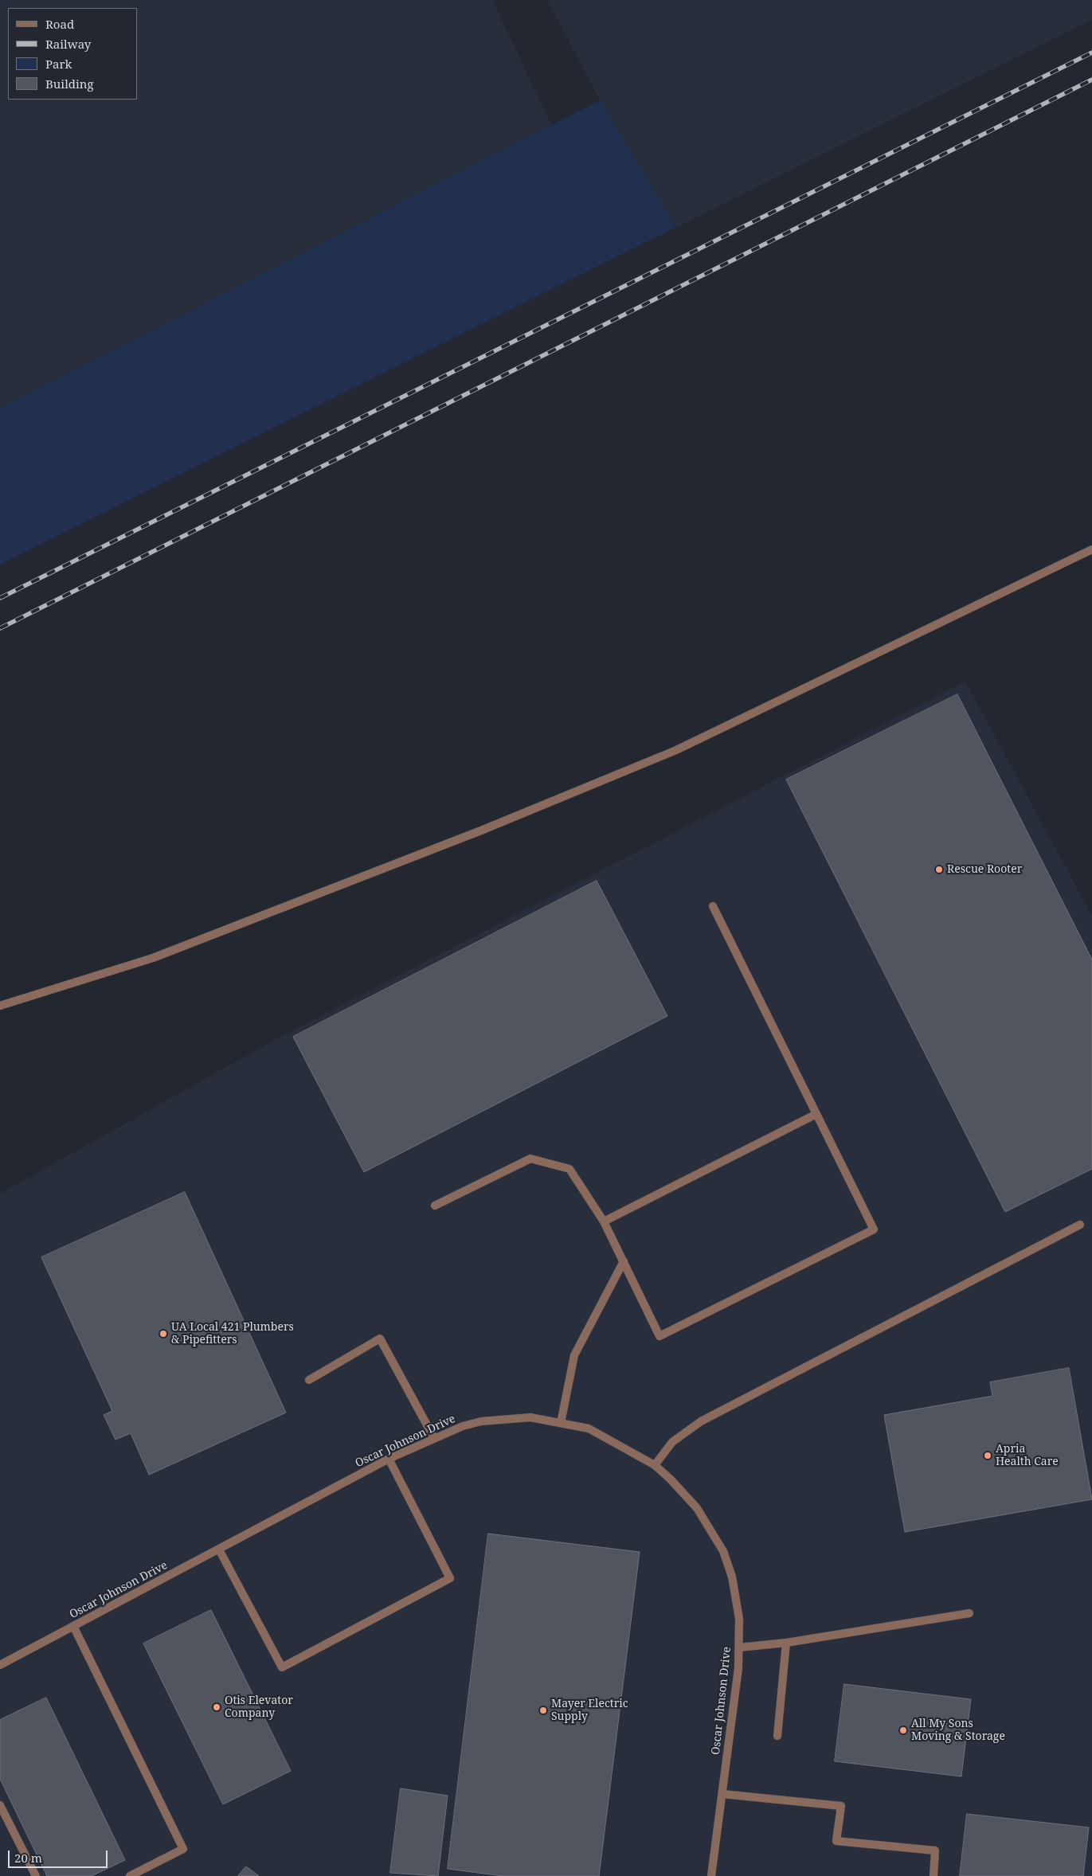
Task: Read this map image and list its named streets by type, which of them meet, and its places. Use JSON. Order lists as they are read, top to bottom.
{
  "streets": {
    "street": ["Oscar Johnson Drive"]
  },
  "places": [
    "Rescue Rooter",
    "UA Local 421 Plumbers & Pipefitters",
    "Apria Health Care",
    "Otis Elevator Company",
    "Mayer Electric Supply",
    "All My Sons Moving & Storage"
  ],
  "legend": [
    "Road",
    "Railway",
    "Park",
    "Building"
  ],
  "scale_bar": "20 m"
}
